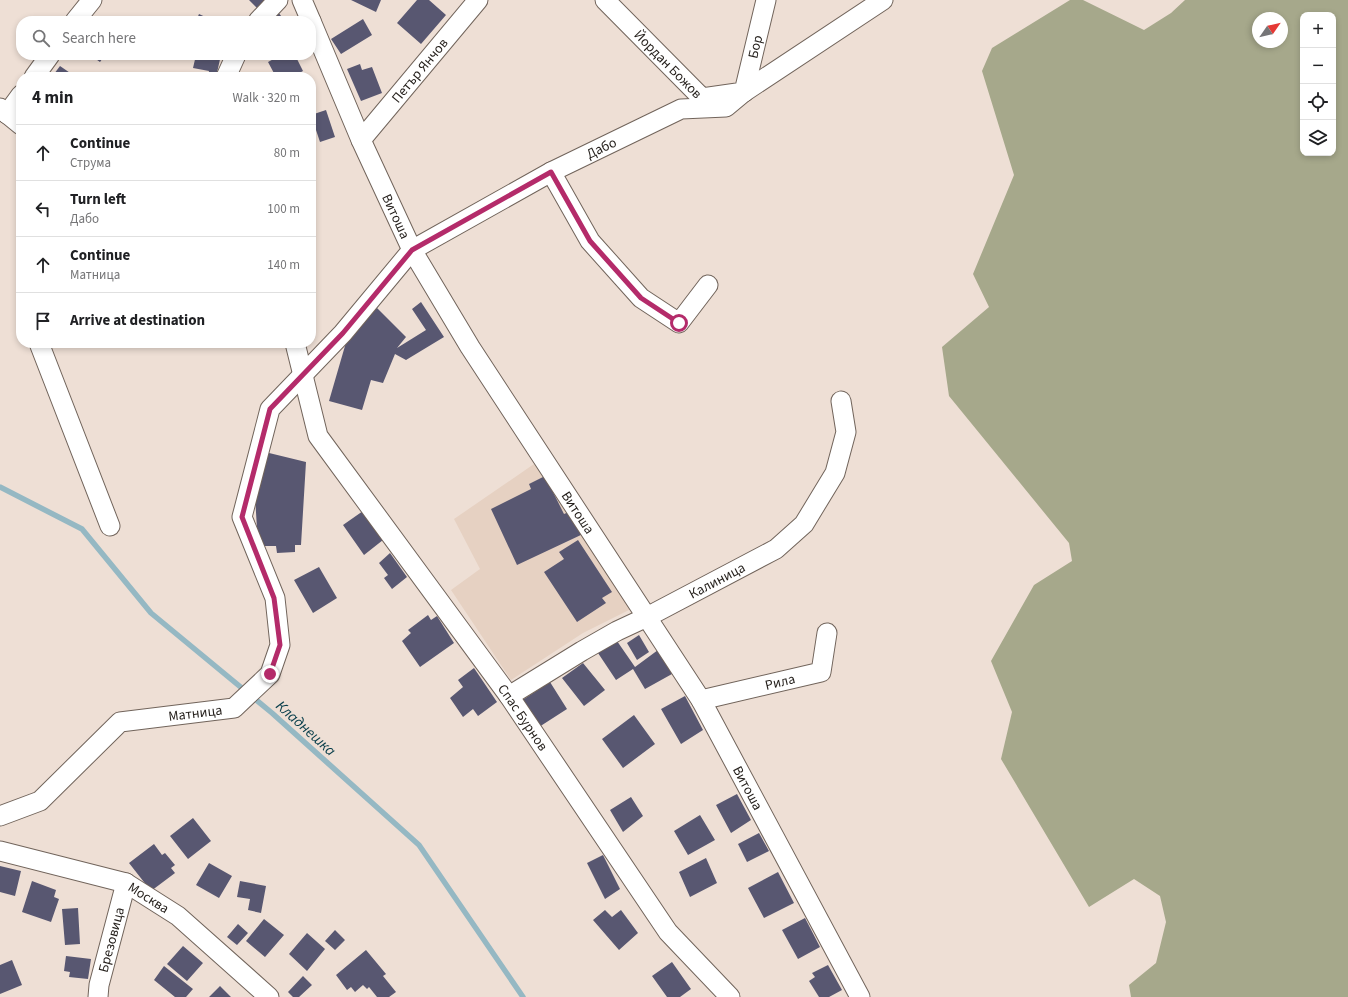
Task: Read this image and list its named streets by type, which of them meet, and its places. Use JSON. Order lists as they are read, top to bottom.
{
  "streets": {
    "street": [
      "Бор",
      "Йордан Божов",
      "Петър Янчов",
      "Дабо",
      "Витоша",
      "Калиница",
      "Рила",
      "Матница",
      "Спас Бурнов",
      "Москва",
      "Брезовица"
    ]
  },
  "crossings": [
    ["Бор", "Йордан Божов"],
    ["Бор", "Дабо"],
    ["Йордан Божов", "Дабо"],
    ["Петър Янчов", "Витоша"],
    ["Дабо", "Витоша"],
    ["Дабо", "Матница"],
    ["Витоша", "Калиница"],
    ["Витоша", "Рила"],
    ["Калиница", "Спас Бурнов"],
    ["Матница", "Спас Бурнов"],
    ["Москва", "Брезовица"]
  ],
  "water": ["Кладнешка"],
  "north": "top right",
  "page": {
    "map_buttons": ["+", "−"],
    "search": "Search here",
    "heading": ["4 min", "Walk · 320 m"],
    "list": [
      ["Continue", "Струма", "80 m"],
      ["Turn left", "Дабо", "100 m"],
      ["Continue", "Матница", "140 m"],
      "Arrive at destination"
    ]
  }
}
